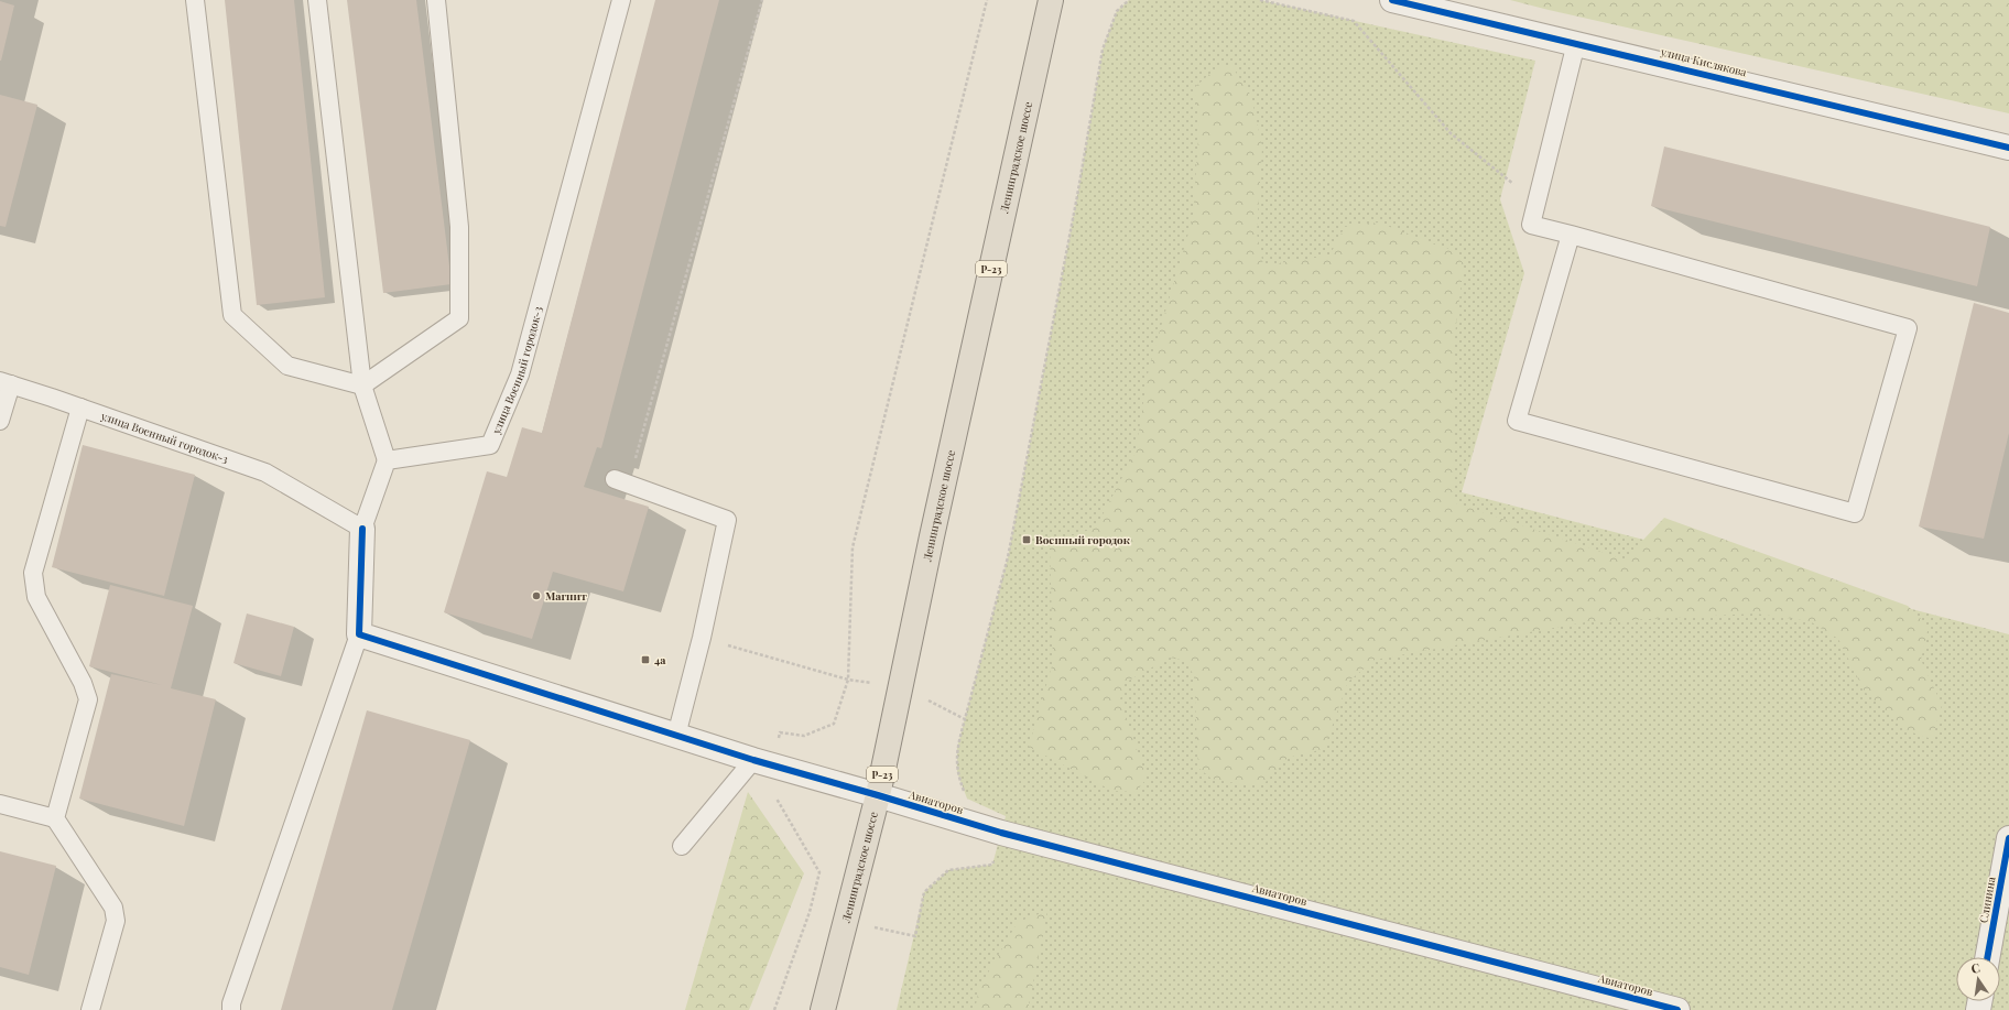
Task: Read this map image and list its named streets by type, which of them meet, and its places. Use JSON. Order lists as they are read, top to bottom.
{
  "streets": {
    "highway": ["Ленинградское шоссе", "Р-23"],
    "street": ["улица Кислякова", "Авиаторов", "Слинина"],
    "lane": ["улица Военный городок-3"]
  },
  "crossings": [
    ["Ленинградское шоссе", "Авиаторов"]
  ],
  "places": {
    "transit": ["Военный городок", "4а"],
    "other": ["Магнит"]
  },
  "north": "top"
}
